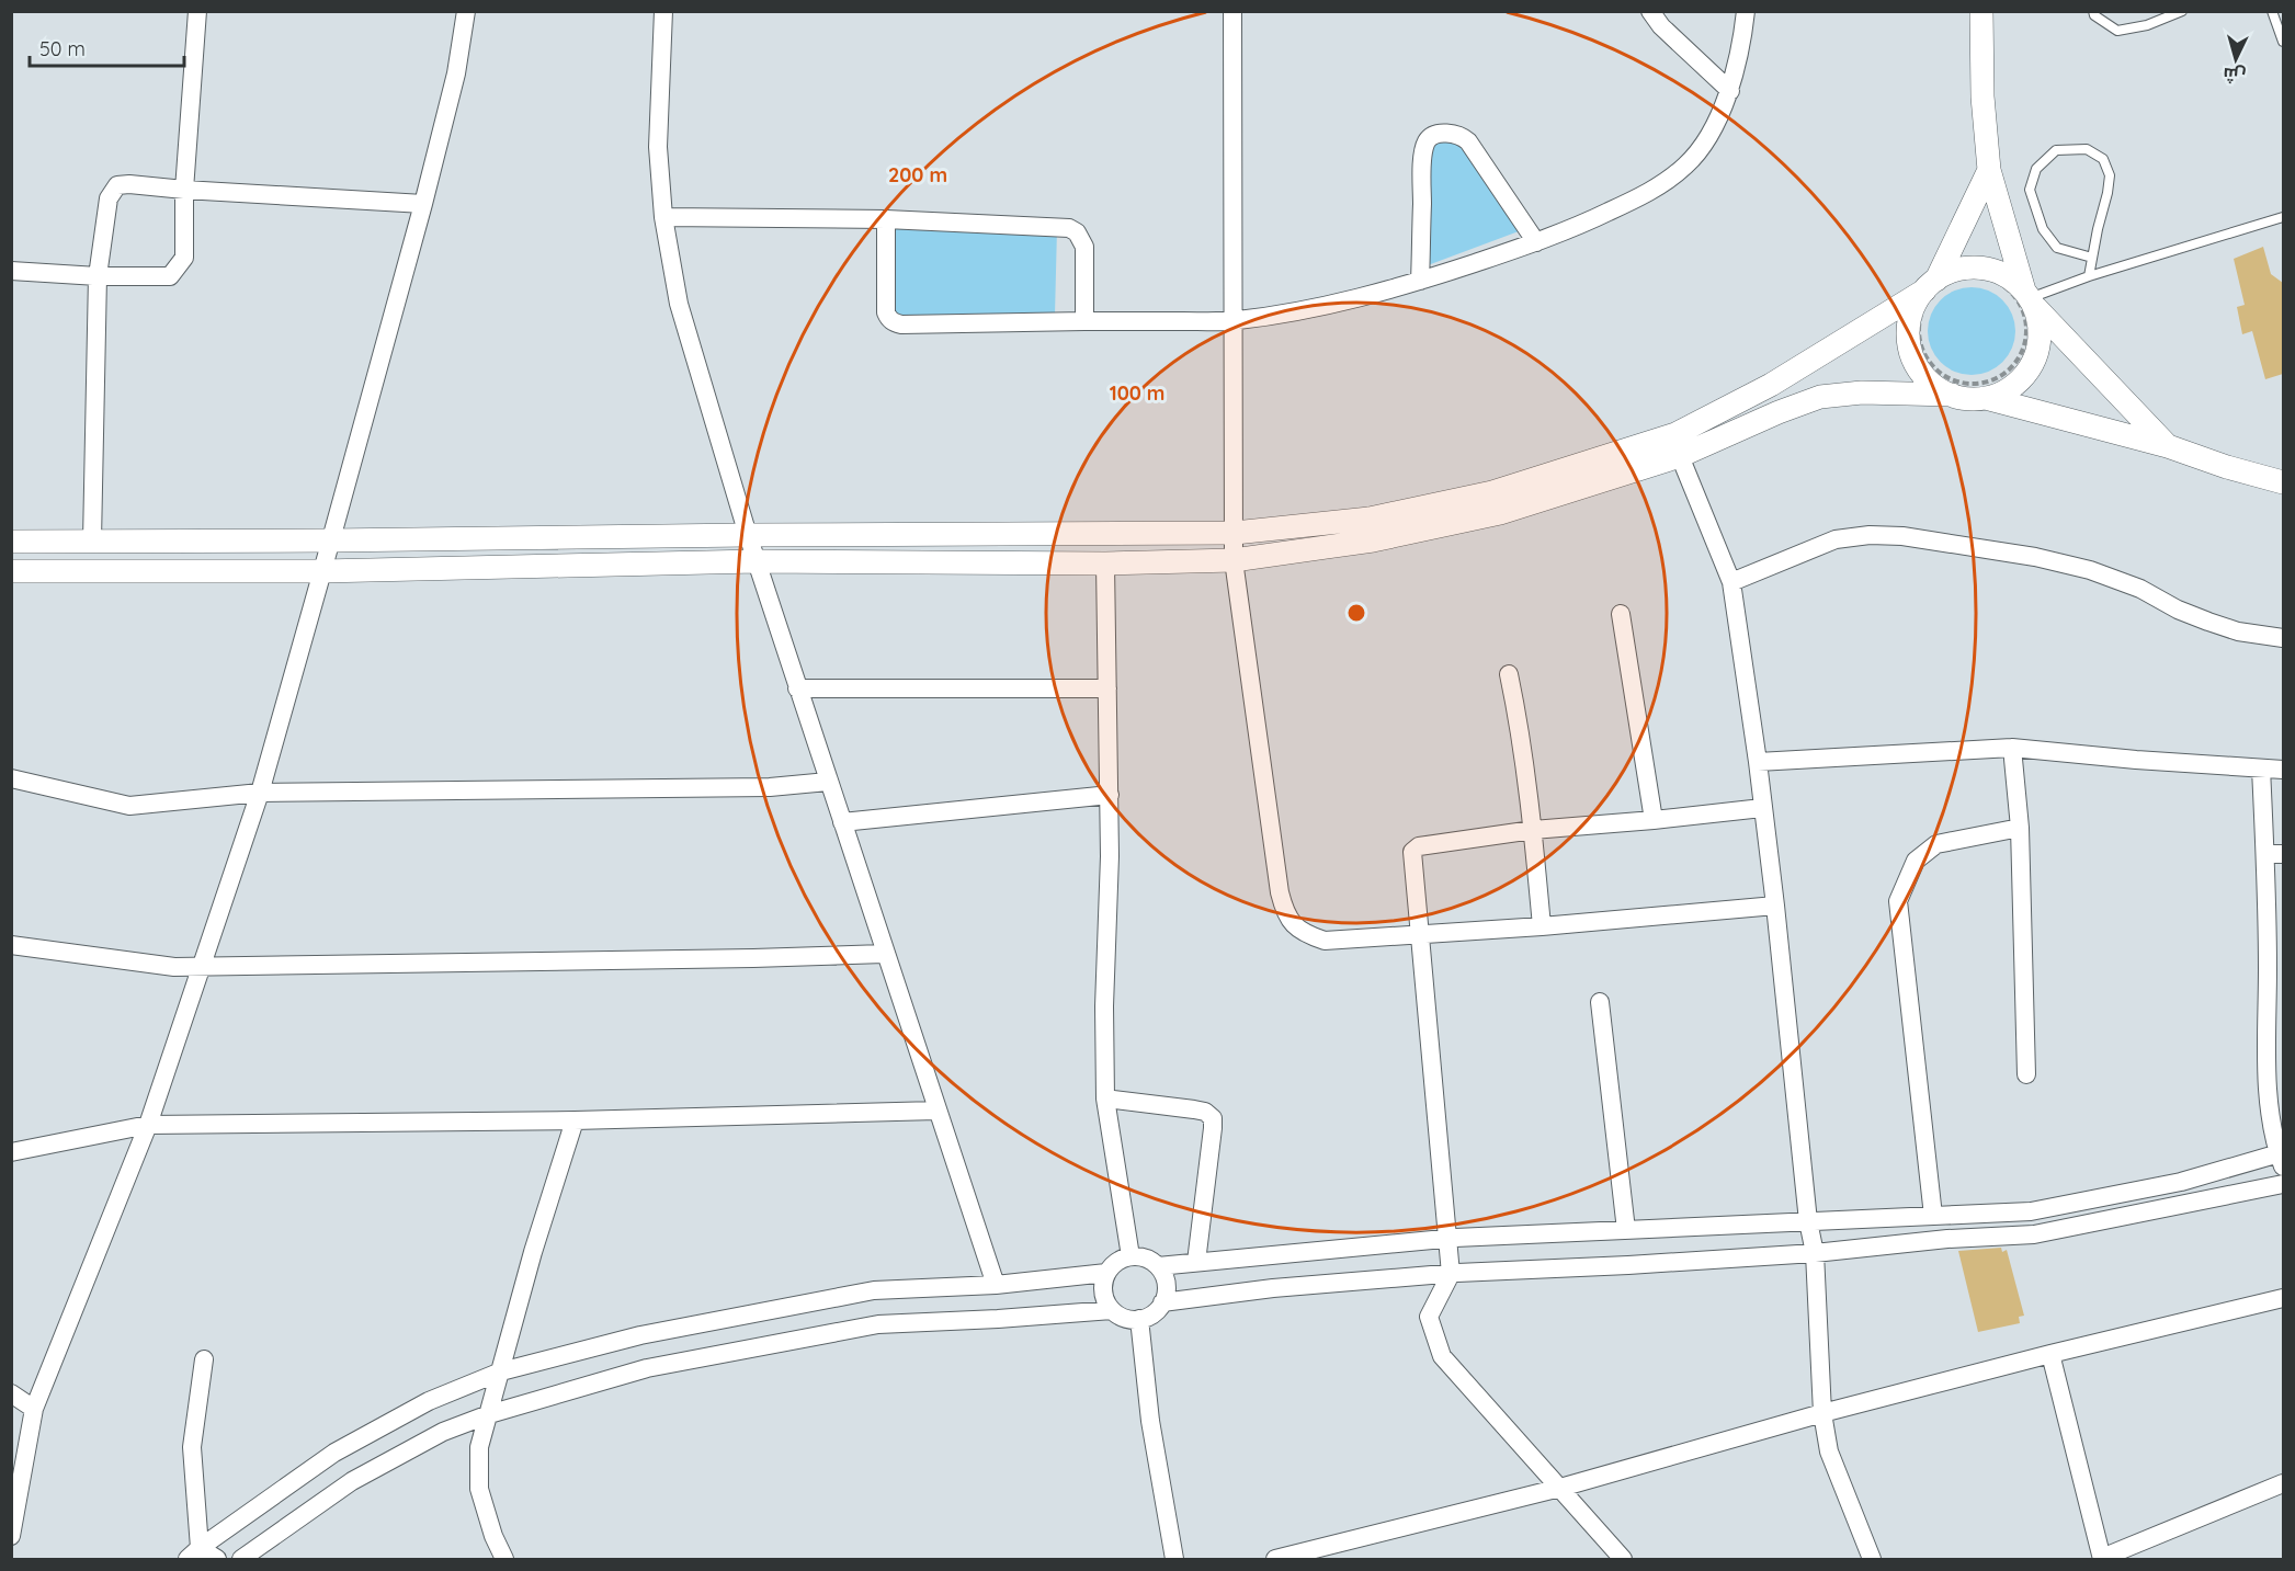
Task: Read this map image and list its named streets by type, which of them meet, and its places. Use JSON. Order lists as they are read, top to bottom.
{
  "scale_bar": "50 m",
  "north": "bottom",
  "rings": ["200 m", "100 m"]
}
